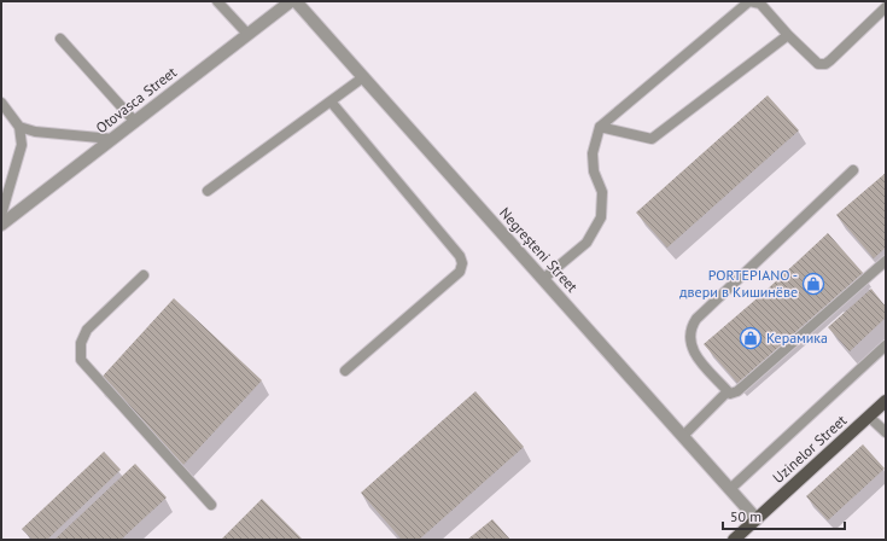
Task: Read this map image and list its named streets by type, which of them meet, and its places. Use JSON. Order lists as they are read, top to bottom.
{
  "streets": {
    "main road": ["Uzinelor Street"],
    "street": ["Otovasca Street", "Negreșteni Street"]
  },
  "crossings": [
    ["Negreșteni Street", "Uzinelor Street"]
  ],
  "places": {
    "shop": ["PORTEPIANO - двери в Кишинёве", "Керамика"]
  },
  "scale_bar": "50 m"
}
